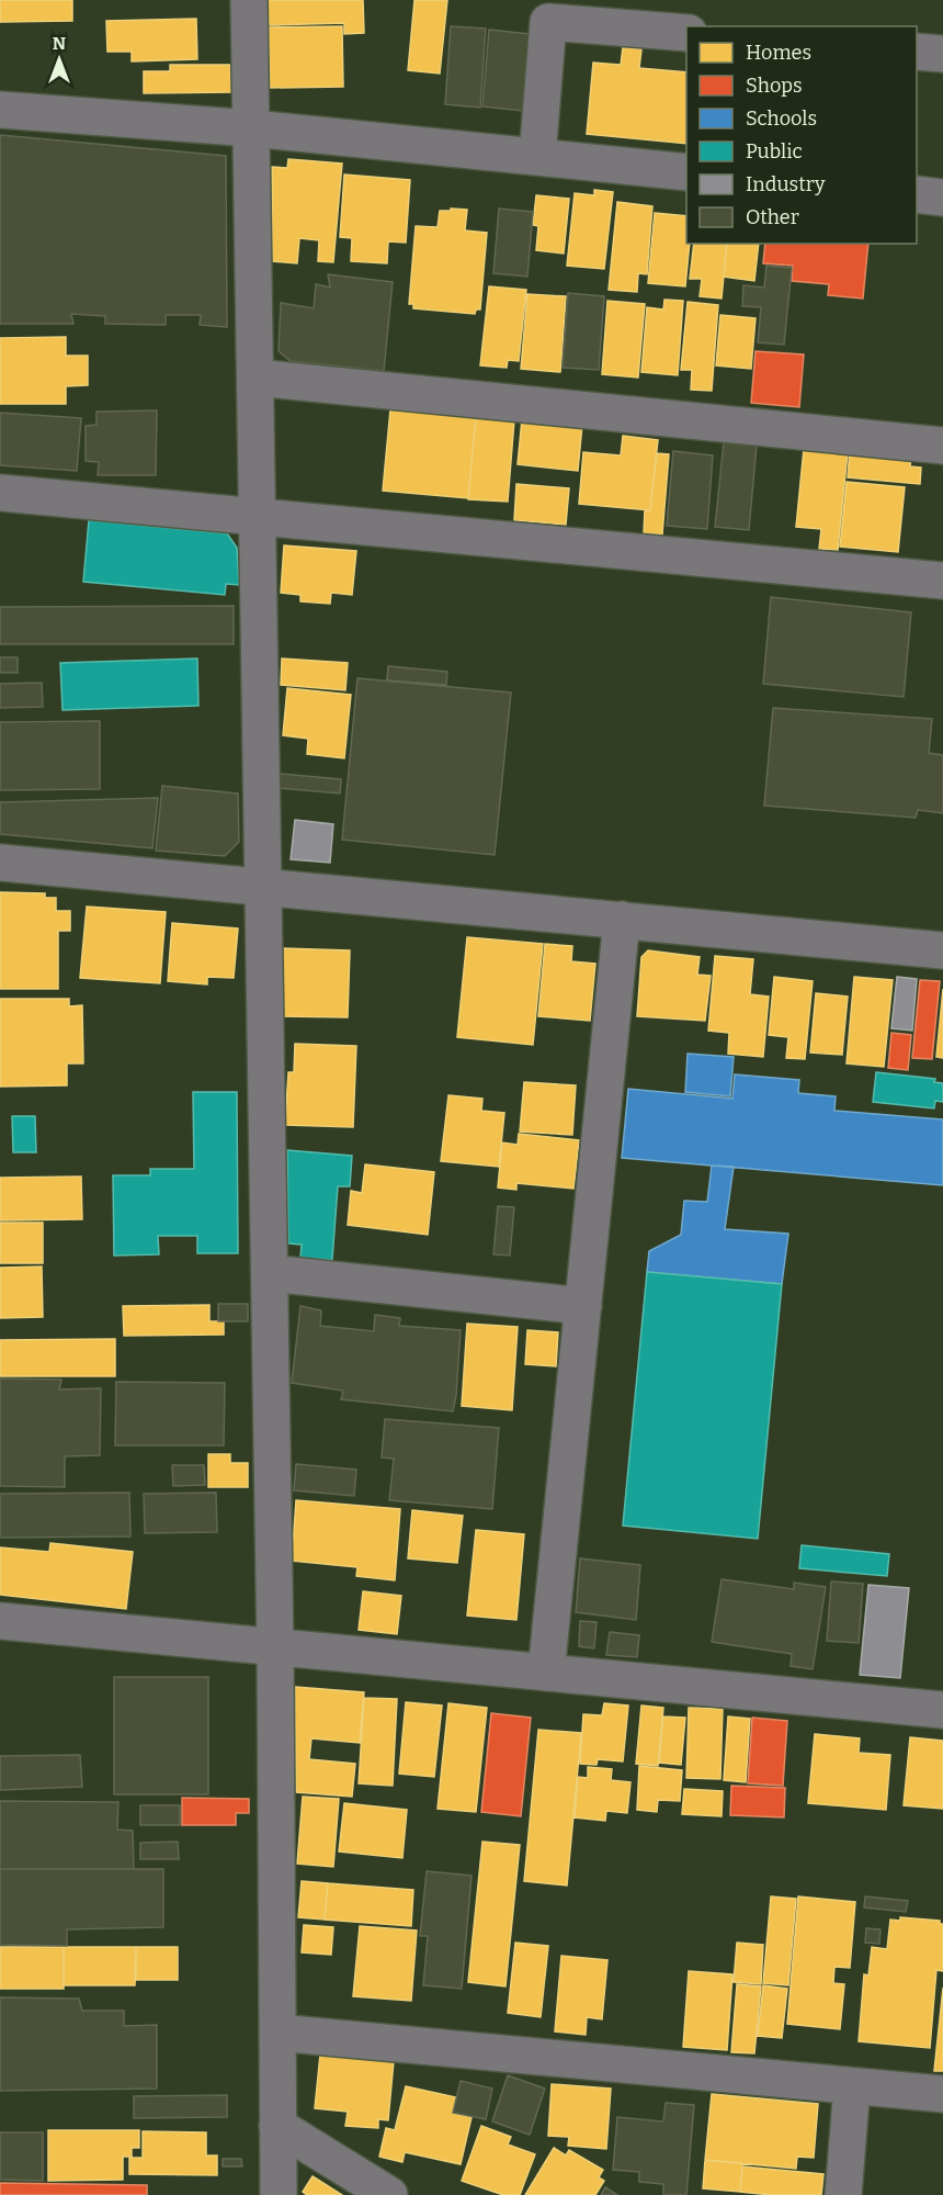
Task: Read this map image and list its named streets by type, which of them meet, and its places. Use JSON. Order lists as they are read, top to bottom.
{
  "legend": [
    "Homes",
    "Shops",
    "Schools",
    "Public",
    "Industry",
    "Other"
  ],
  "north": "top"
}
